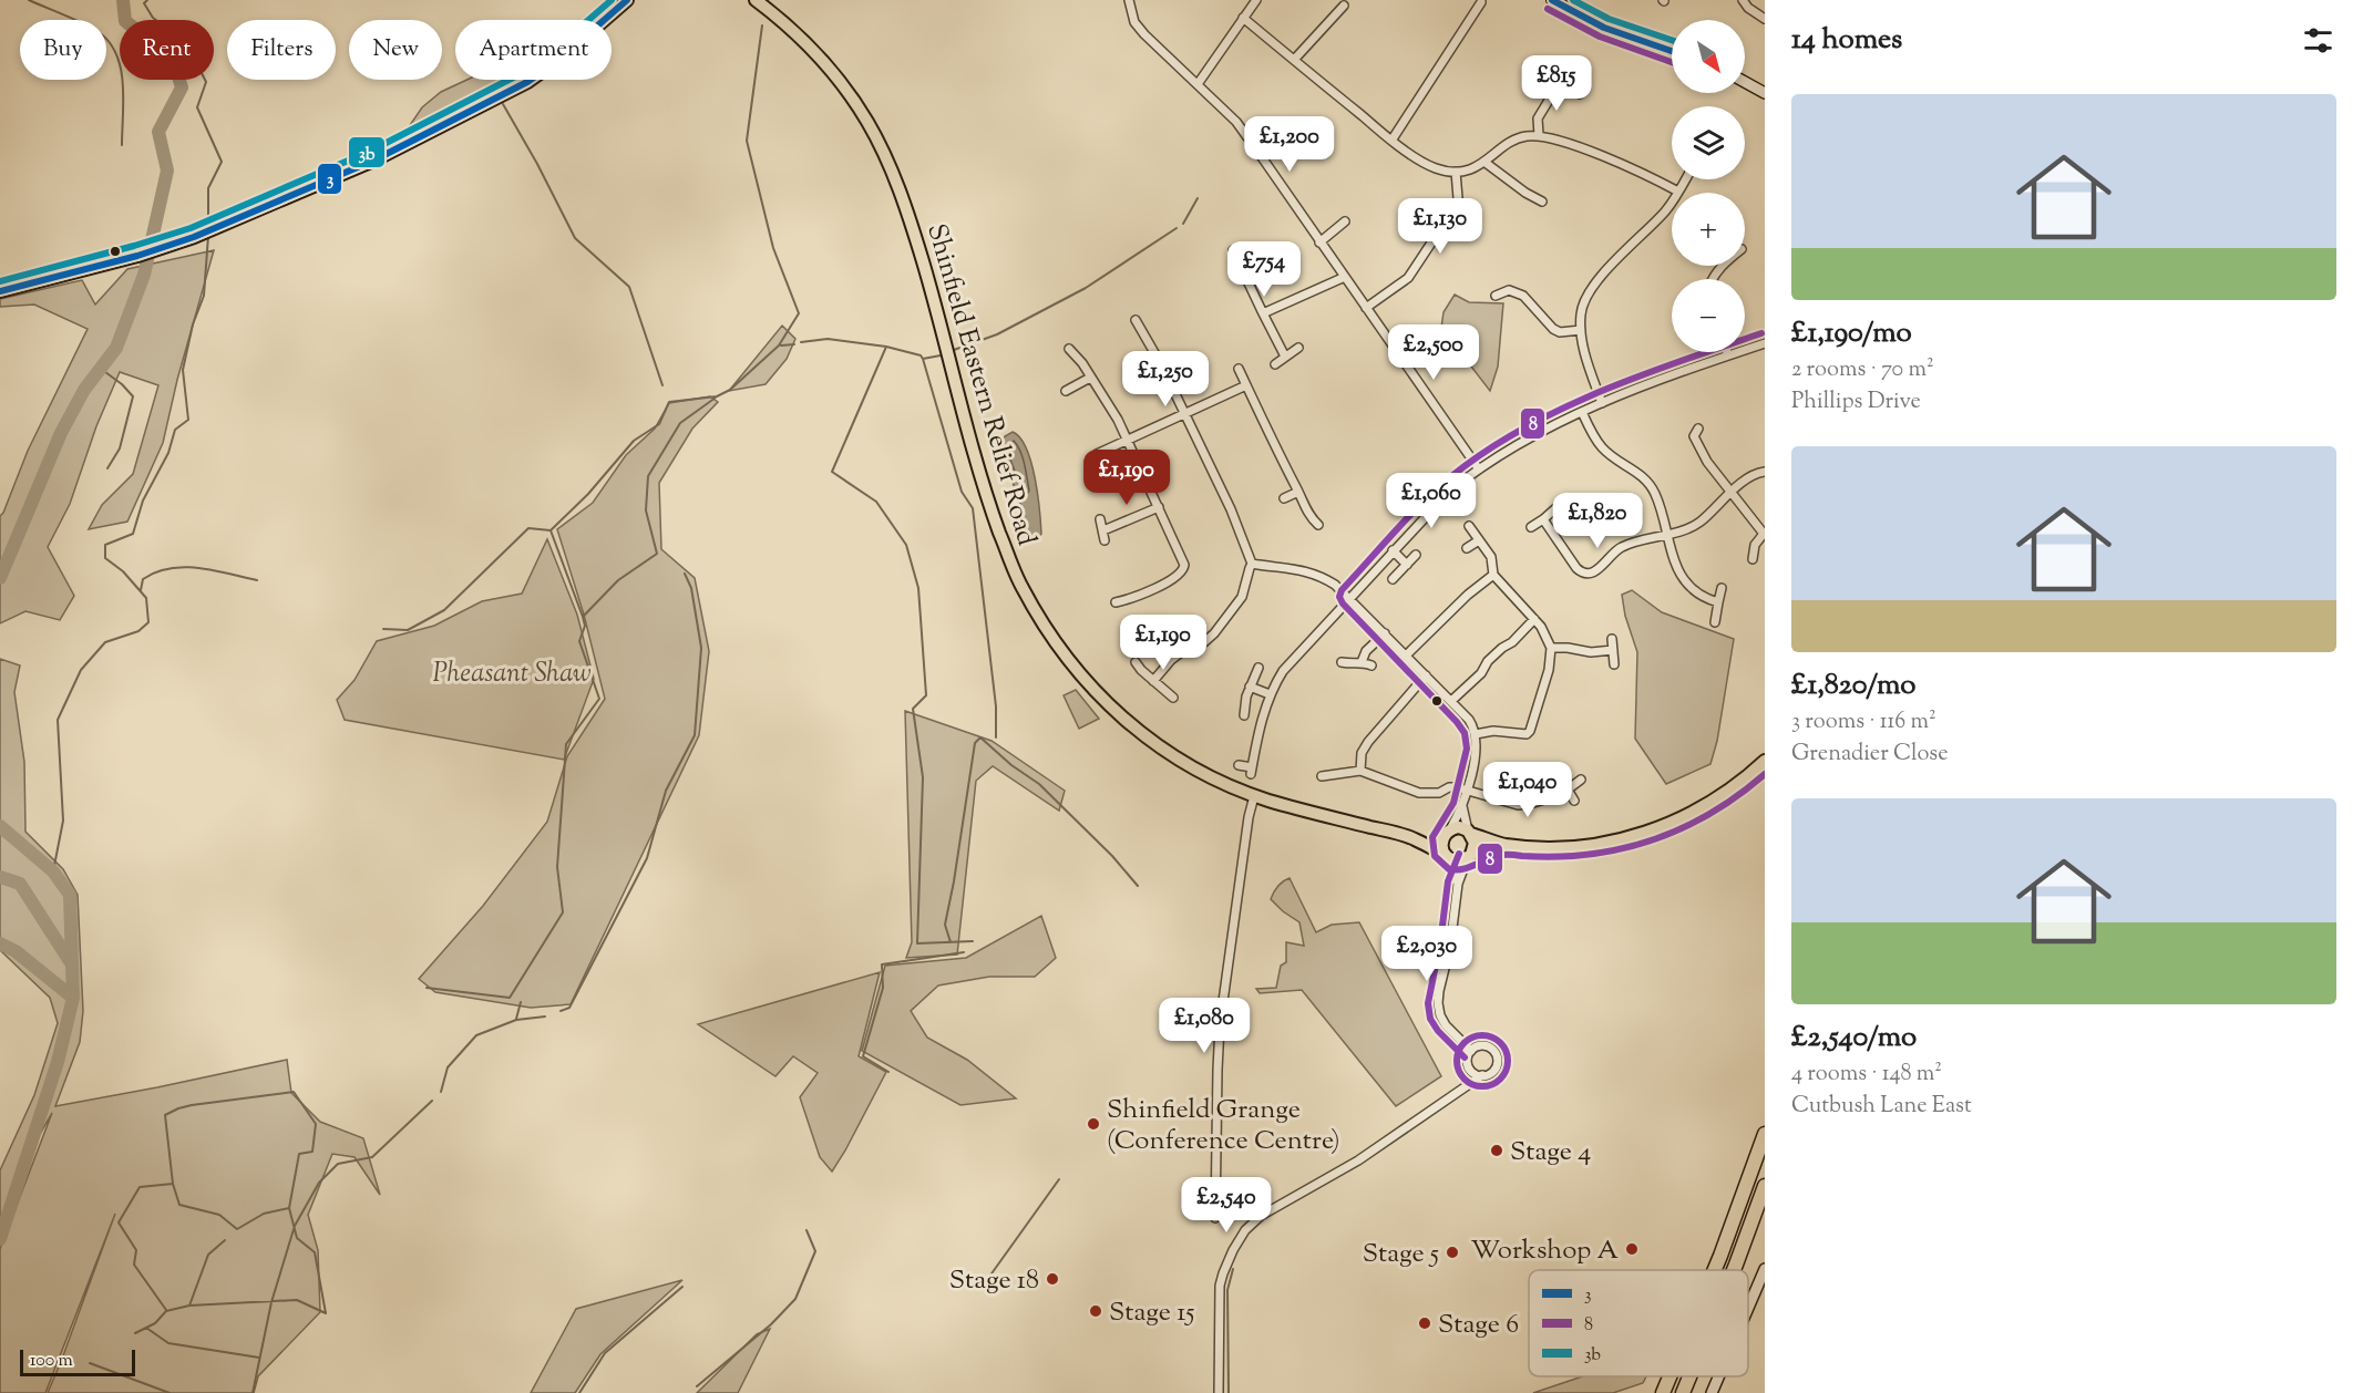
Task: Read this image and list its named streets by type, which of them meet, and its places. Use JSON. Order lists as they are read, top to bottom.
{
  "streets": {
    "main road": ["Shinfield Eastern Relief Road"]
  },
  "parks": ["Pheasant Shaw"],
  "places": [
    "Shinfield Grange (Conference Centre)",
    "Stage 4",
    "Workshop A",
    "Stage 5",
    "Stage 18",
    "Stage 15",
    "Stage 6"
  ],
  "lines": ["transit line 3", "transit line 3b", "transit line 8"],
  "legend": ["3", "8", "3b"],
  "scale_bar": "100 m",
  "north": "bottom right",
  "page": {
    "heading": "14 homes",
    "map_buttons": ["+", "−"],
    "chip": [
      "Buy",
      "Rent",
      "Filters",
      "New",
      "Apartment"
    ],
    "price": [
      "£815",
      "£1,200",
      "£1,130",
      "£754",
      "£2,500",
      "£1,250",
      "£1,190",
      "£1,060",
      "£1,820",
      "£1,190",
      "£1,040",
      "£2,030",
      "£1,080",
      "£2,540"
    ],
    "list": [
      {
        "name": "£1,190/mo",
        "note": "2 rooms · 70 m² · Phillips Drive"
      },
      {
        "name": "£1,820/mo",
        "note": "3 rooms · 116 m² · Grenadier Close"
      },
      {
        "name": "£2,540/mo",
        "note": "4 rooms · 148 m² · Cutbush Lane East"
      }
    ],
    "scale": "100 m"
  }
}
